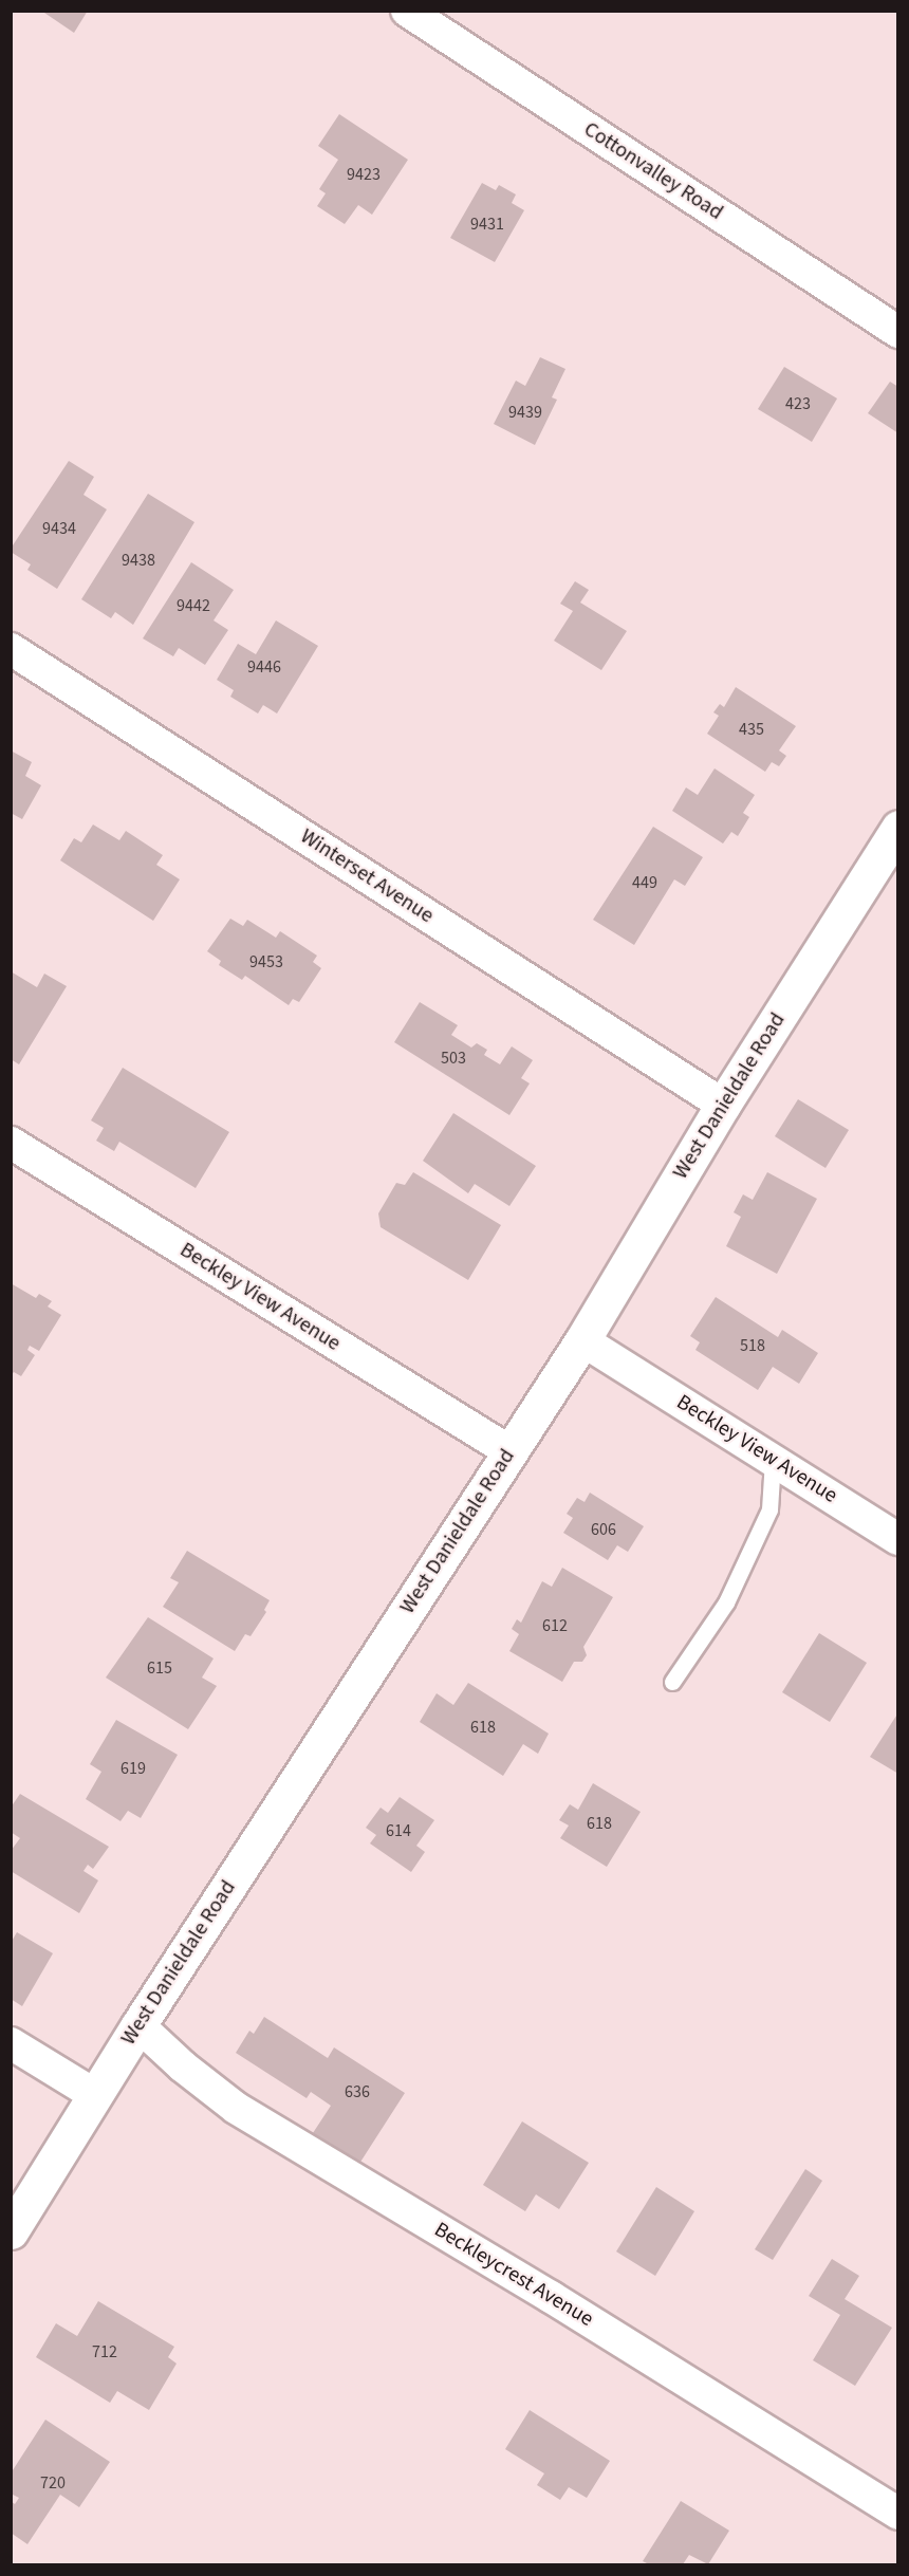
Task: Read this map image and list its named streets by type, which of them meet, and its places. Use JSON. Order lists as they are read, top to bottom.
{
  "streets": {
    "street": [
      "Cottonvalley Road",
      "Winterset Avenue",
      "West Danieldale Road",
      "Beckley View Avenue",
      "Beckleycrest Avenue"
    ]
  },
  "crossings": [
    ["Winterset Avenue", "West Danieldale Road"],
    ["West Danieldale Road", "Beckley View Avenue"],
    ["West Danieldale Road", "Beckleycrest Avenue"]
  ],
  "house_numbers": [
    "9423",
    "9431",
    "423",
    "9439",
    "9434",
    "9438",
    "9442",
    "9446",
    "435",
    "449",
    "9453",
    "503",
    "518",
    "606",
    "612",
    "615",
    "618",
    "619",
    "618",
    "614",
    "636",
    "712",
    "720"
  ]
}
